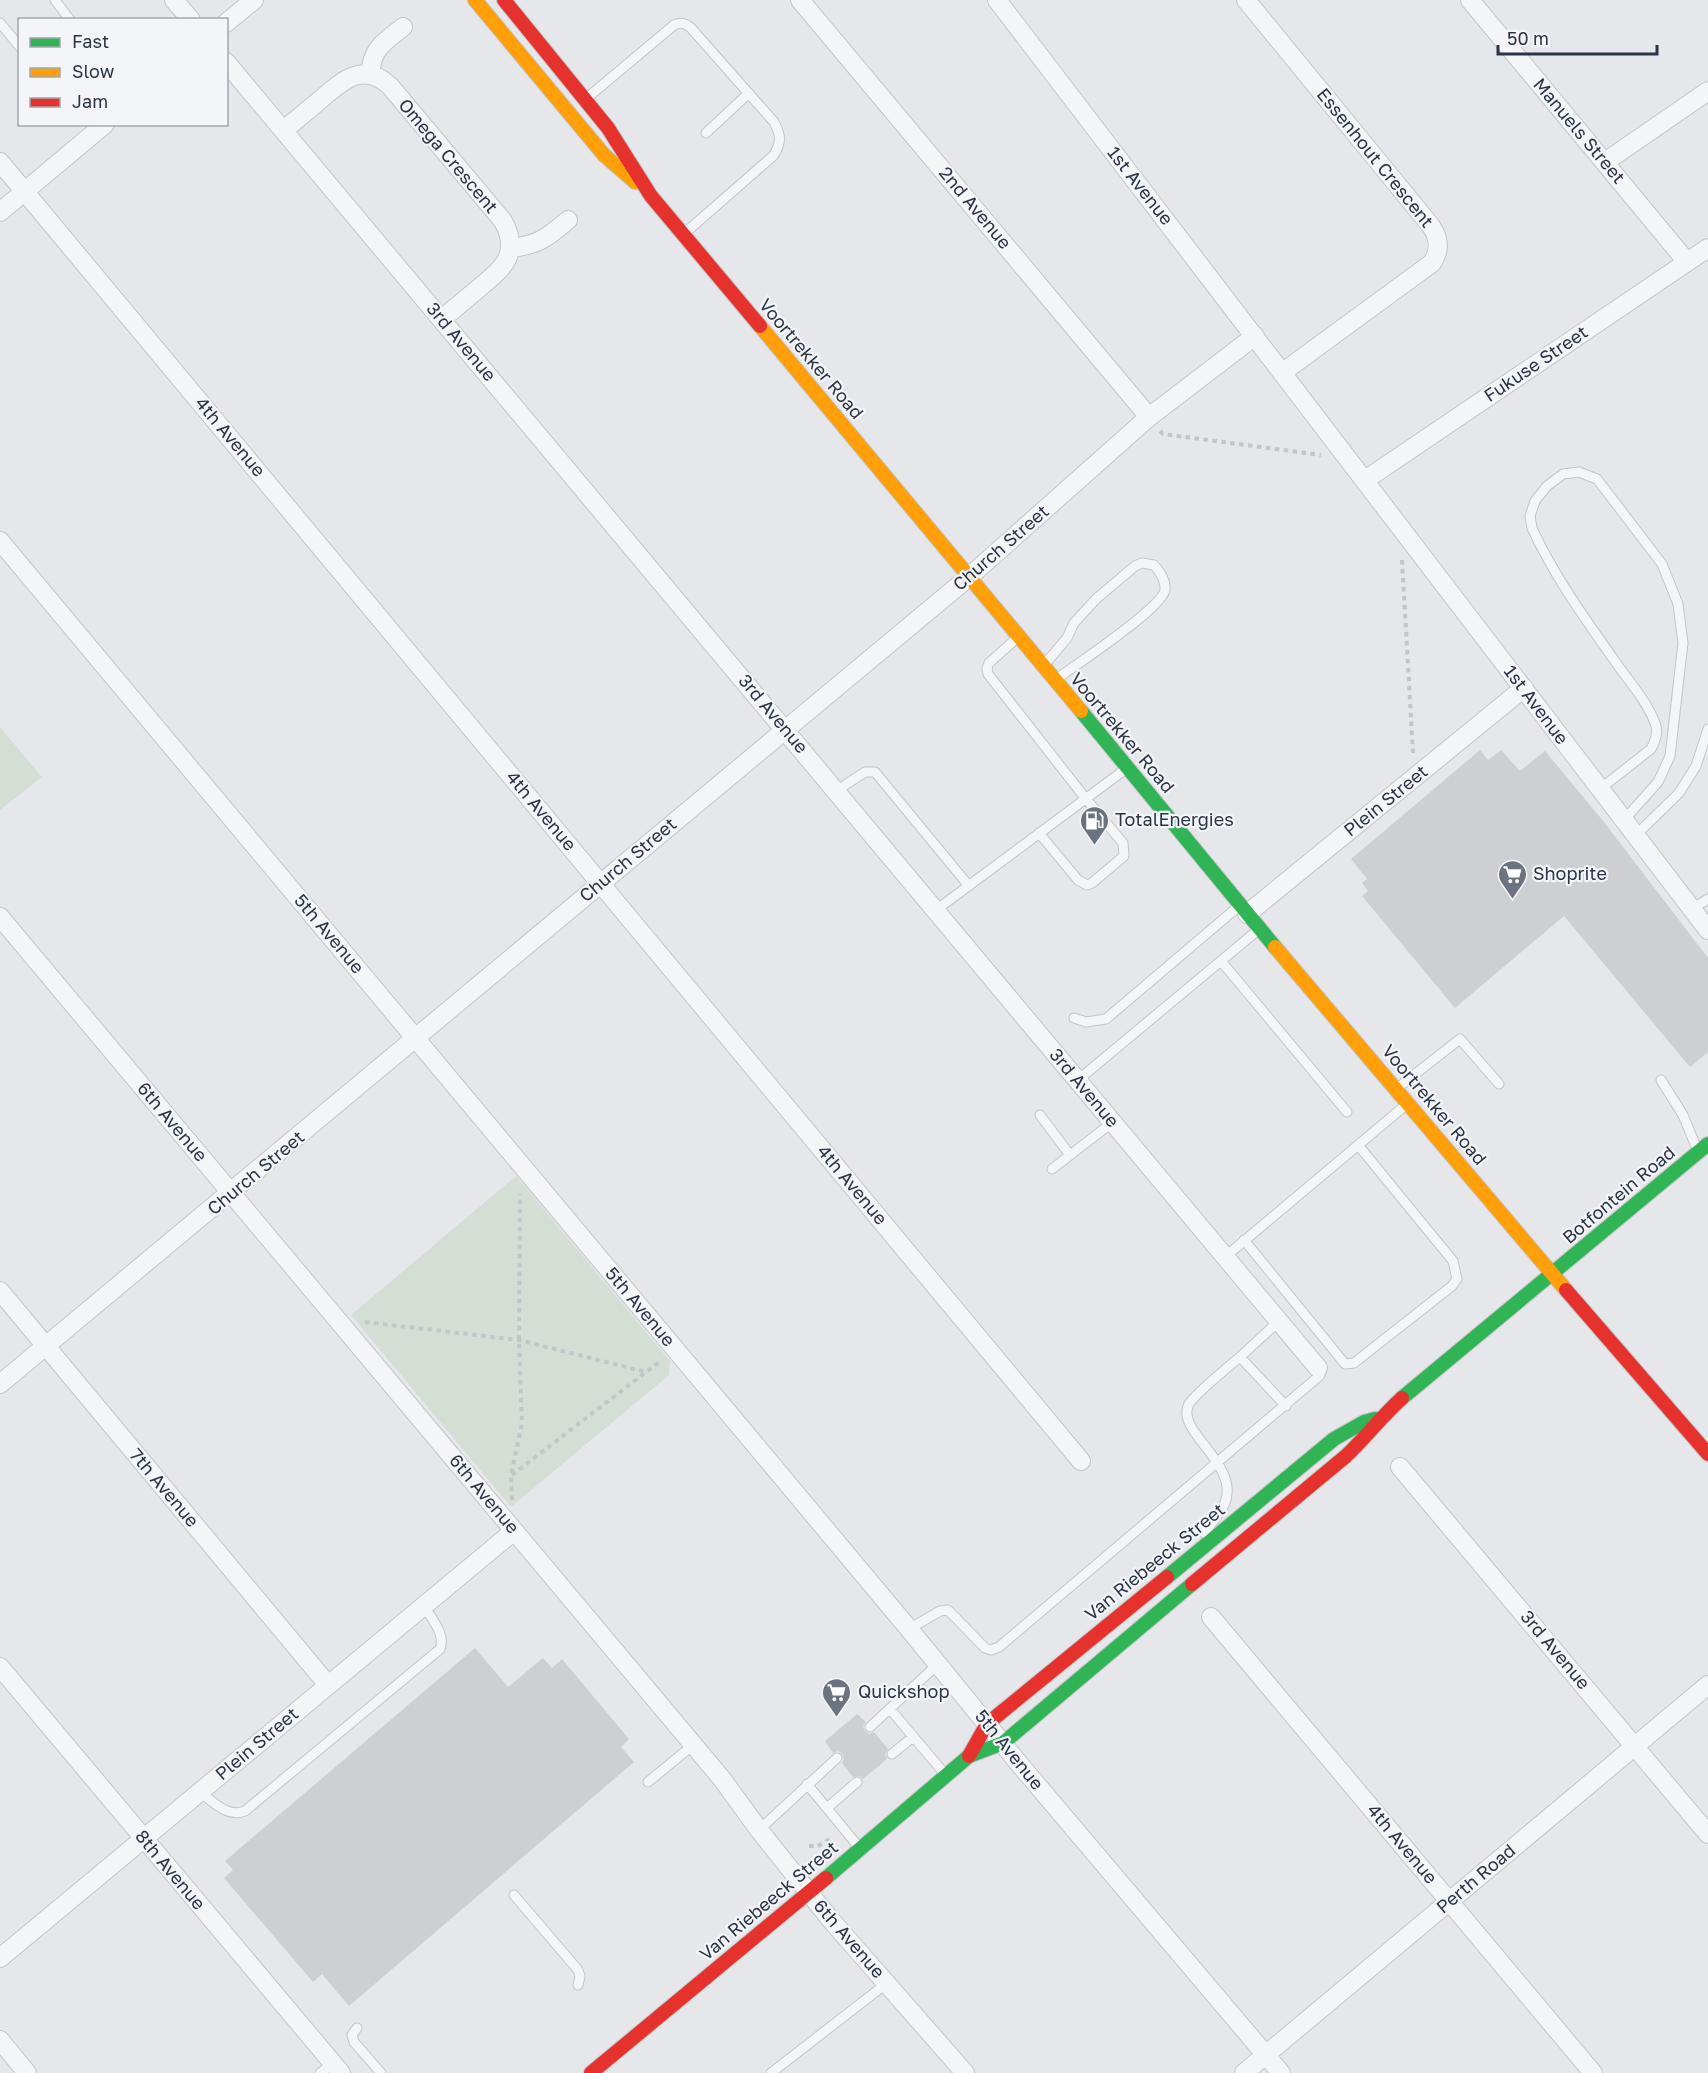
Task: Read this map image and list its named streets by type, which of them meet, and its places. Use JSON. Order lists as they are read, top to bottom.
{
  "streets": {
    "main road": ["Voortrekker Road", "Botfontein Road", "Van Riebeeck Street"],
    "street": [
      "Manuels Street",
      "Omega Crescent",
      "Essenhout Crescent",
      "1st Avenue",
      "2nd Avenue",
      "3rd Avenue",
      "Fukuse Street",
      "4th Avenue",
      "Church Street",
      "Plein Street",
      "5th Avenue",
      "6th Avenue",
      "7th Avenue",
      "8th Avenue",
      "Perth Road"
    ]
  },
  "crossings": [
    ["Manuels Street", "Fukuse Street"],
    ["Essenhout Crescent", "1st Avenue"],
    ["1st Avenue", "Fukuse Street"],
    ["1st Avenue", "Church Street"],
    ["1st Avenue", "Plein Street"],
    ["2nd Avenue", "Church Street"],
    ["3rd Avenue", "Church Street"],
    ["3rd Avenue", "Perth Road"],
    ["Voortrekker Road", "Church Street"],
    ["Voortrekker Road", "Plein Street"],
    ["Voortrekker Road", "Botfontein Road"],
    ["Voortrekker Road", "Van Riebeeck Street"],
    ["4th Avenue", "Church Street"],
    ["4th Avenue", "Perth Road"],
    ["Church Street", "5th Avenue"],
    ["Church Street", "6th Avenue"],
    ["Church Street", "7th Avenue"],
    ["Plein Street", "6th Avenue"],
    ["Plein Street", "7th Avenue"],
    ["Plein Street", "8th Avenue"],
    ["5th Avenue", "Van Riebeeck Street"],
    ["5th Avenue", "Perth Road"],
    ["6th Avenue", "Van Riebeeck Street"],
    ["Botfontein Road", "Van Riebeeck Street"]
  ],
  "places": {
    "fuel station": ["TotalEnergies"],
    "supermarket": ["Shoprite", "Quickshop"]
  },
  "legend": ["Fast", "Slow", "Jam"],
  "scale_bar": "50 m"
}
